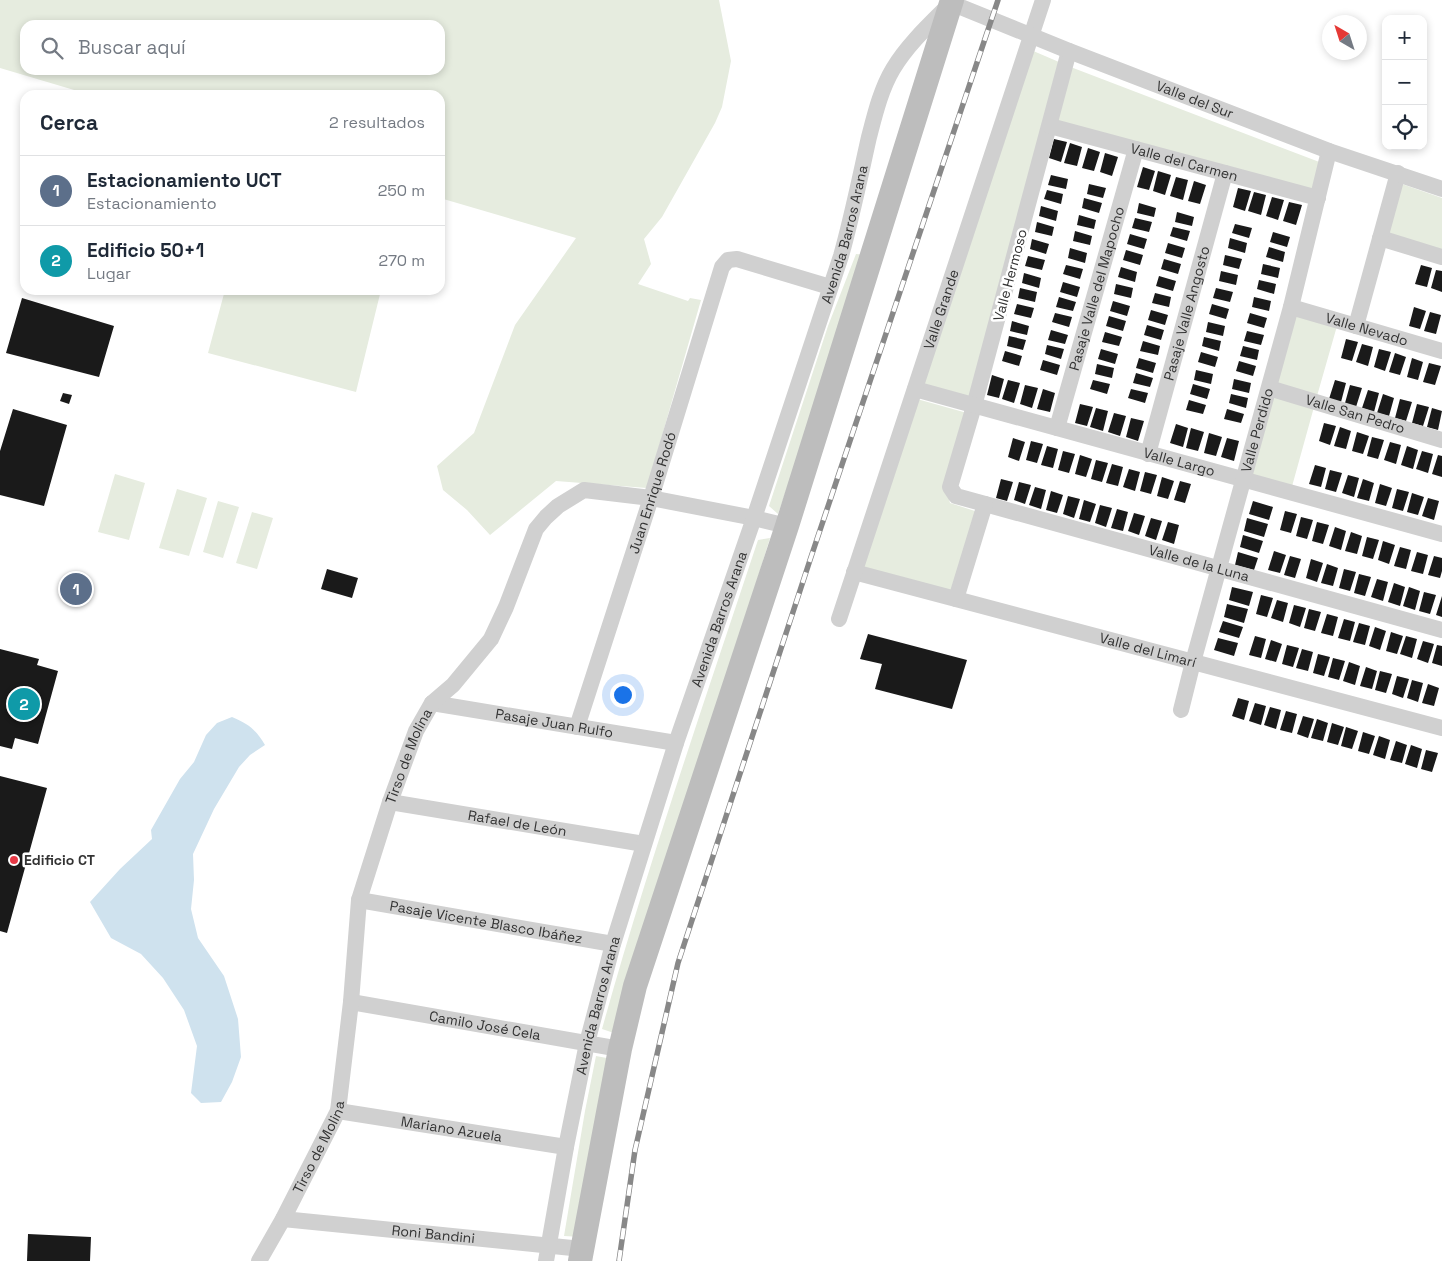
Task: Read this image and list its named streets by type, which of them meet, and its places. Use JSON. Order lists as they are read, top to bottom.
{
  "streets": {
    "street": [
      "Valle del Sur",
      "Valle del Carmen",
      "Avenida Barros Arana",
      "Valle Hermoso",
      "Pasaje Valle del Mapocho",
      "Valle Grande",
      "Pasaje Valle Angosto",
      "Valle Nevado",
      "Valle San Pedro",
      "Valle Perdido",
      "Valle Largo",
      "Juan Enrique Rodó",
      "Valle de la Luna",
      "Valle del Limarí",
      "Pasaje Juan Rulfo",
      "Tirso de Molina",
      "Rafael de León",
      "Pasaje Vicente Blasco Ibáñez",
      "Camilo José Cela",
      "Mariano Azuela",
      "Roni Bandini"
    ]
  },
  "crossings": [
    ["Valle del Sur", "Avenida Barros Arana"],
    ["Valle del Sur", "Valle Hermoso"],
    ["Valle del Sur", "Valle Grande"],
    ["Valle del Sur", "Valle Perdido"],
    ["Valle del Carmen", "Valle Hermoso"],
    ["Valle del Carmen", "Pasaje Valle del Mapocho"],
    ["Valle del Carmen", "Pasaje Valle Angosto"],
    ["Valle del Carmen", "Valle Perdido"],
    ["Avenida Barros Arana", "Juan Enrique Rodó"],
    ["Avenida Barros Arana", "Pasaje Juan Rulfo"],
    ["Avenida Barros Arana", "Tirso de Molina"],
    ["Avenida Barros Arana", "Rafael de León"],
    ["Avenida Barros Arana", "Pasaje Vicente Blasco Ibáñez"],
    ["Avenida Barros Arana", "Camilo José Cela"],
    ["Avenida Barros Arana", "Mariano Azuela"],
    ["Avenida Barros Arana", "Roni Bandini"],
    ["Valle Hermoso", "Valle Largo"],
    ["Valle Hermoso", "Valle de la Luna"],
    ["Pasaje Valle del Mapocho", "Valle Largo"],
    ["Valle Grande", "Valle Largo"],
    ["Valle Grande", "Valle del Limarí"],
    ["Pasaje Valle Angosto", "Valle Largo"],
    ["Valle Nevado", "Valle Perdido"],
    ["Valle San Pedro", "Valle Perdido"],
    ["Valle Perdido", "Valle Largo"],
    ["Valle Perdido", "Valle de la Luna"],
    ["Valle Perdido", "Valle del Limarí"],
    ["Juan Enrique Rodó", "Pasaje Juan Rulfo"],
    ["Juan Enrique Rodó", "Tirso de Molina"],
    ["Pasaje Juan Rulfo", "Tirso de Molina"],
    ["Tirso de Molina", "Rafael de León"],
    ["Tirso de Molina", "Pasaje Vicente Blasco Ibáñez"],
    ["Tirso de Molina", "Camilo José Cela"],
    ["Tirso de Molina", "Mariano Azuela"],
    ["Tirso de Molina", "Roni Bandini"]
  ],
  "places": ["Edificio CT"],
  "north": "top left",
  "page": {
    "map_buttons": ["+", "−"],
    "search": "Buscar aquí",
    "heading": ["Cerca", "2 resultados"],
    "list": [
      {
        "mark": "1",
        "name": "Estacionamiento UCT",
        "note": "Estacionamiento",
        "value": "250 m"
      },
      {
        "mark": "2",
        "name": "Edificio 50+1",
        "note": "Lugar",
        "value": "270 m"
      }
    ],
    "pins": ["1", "2"]
  }
}
